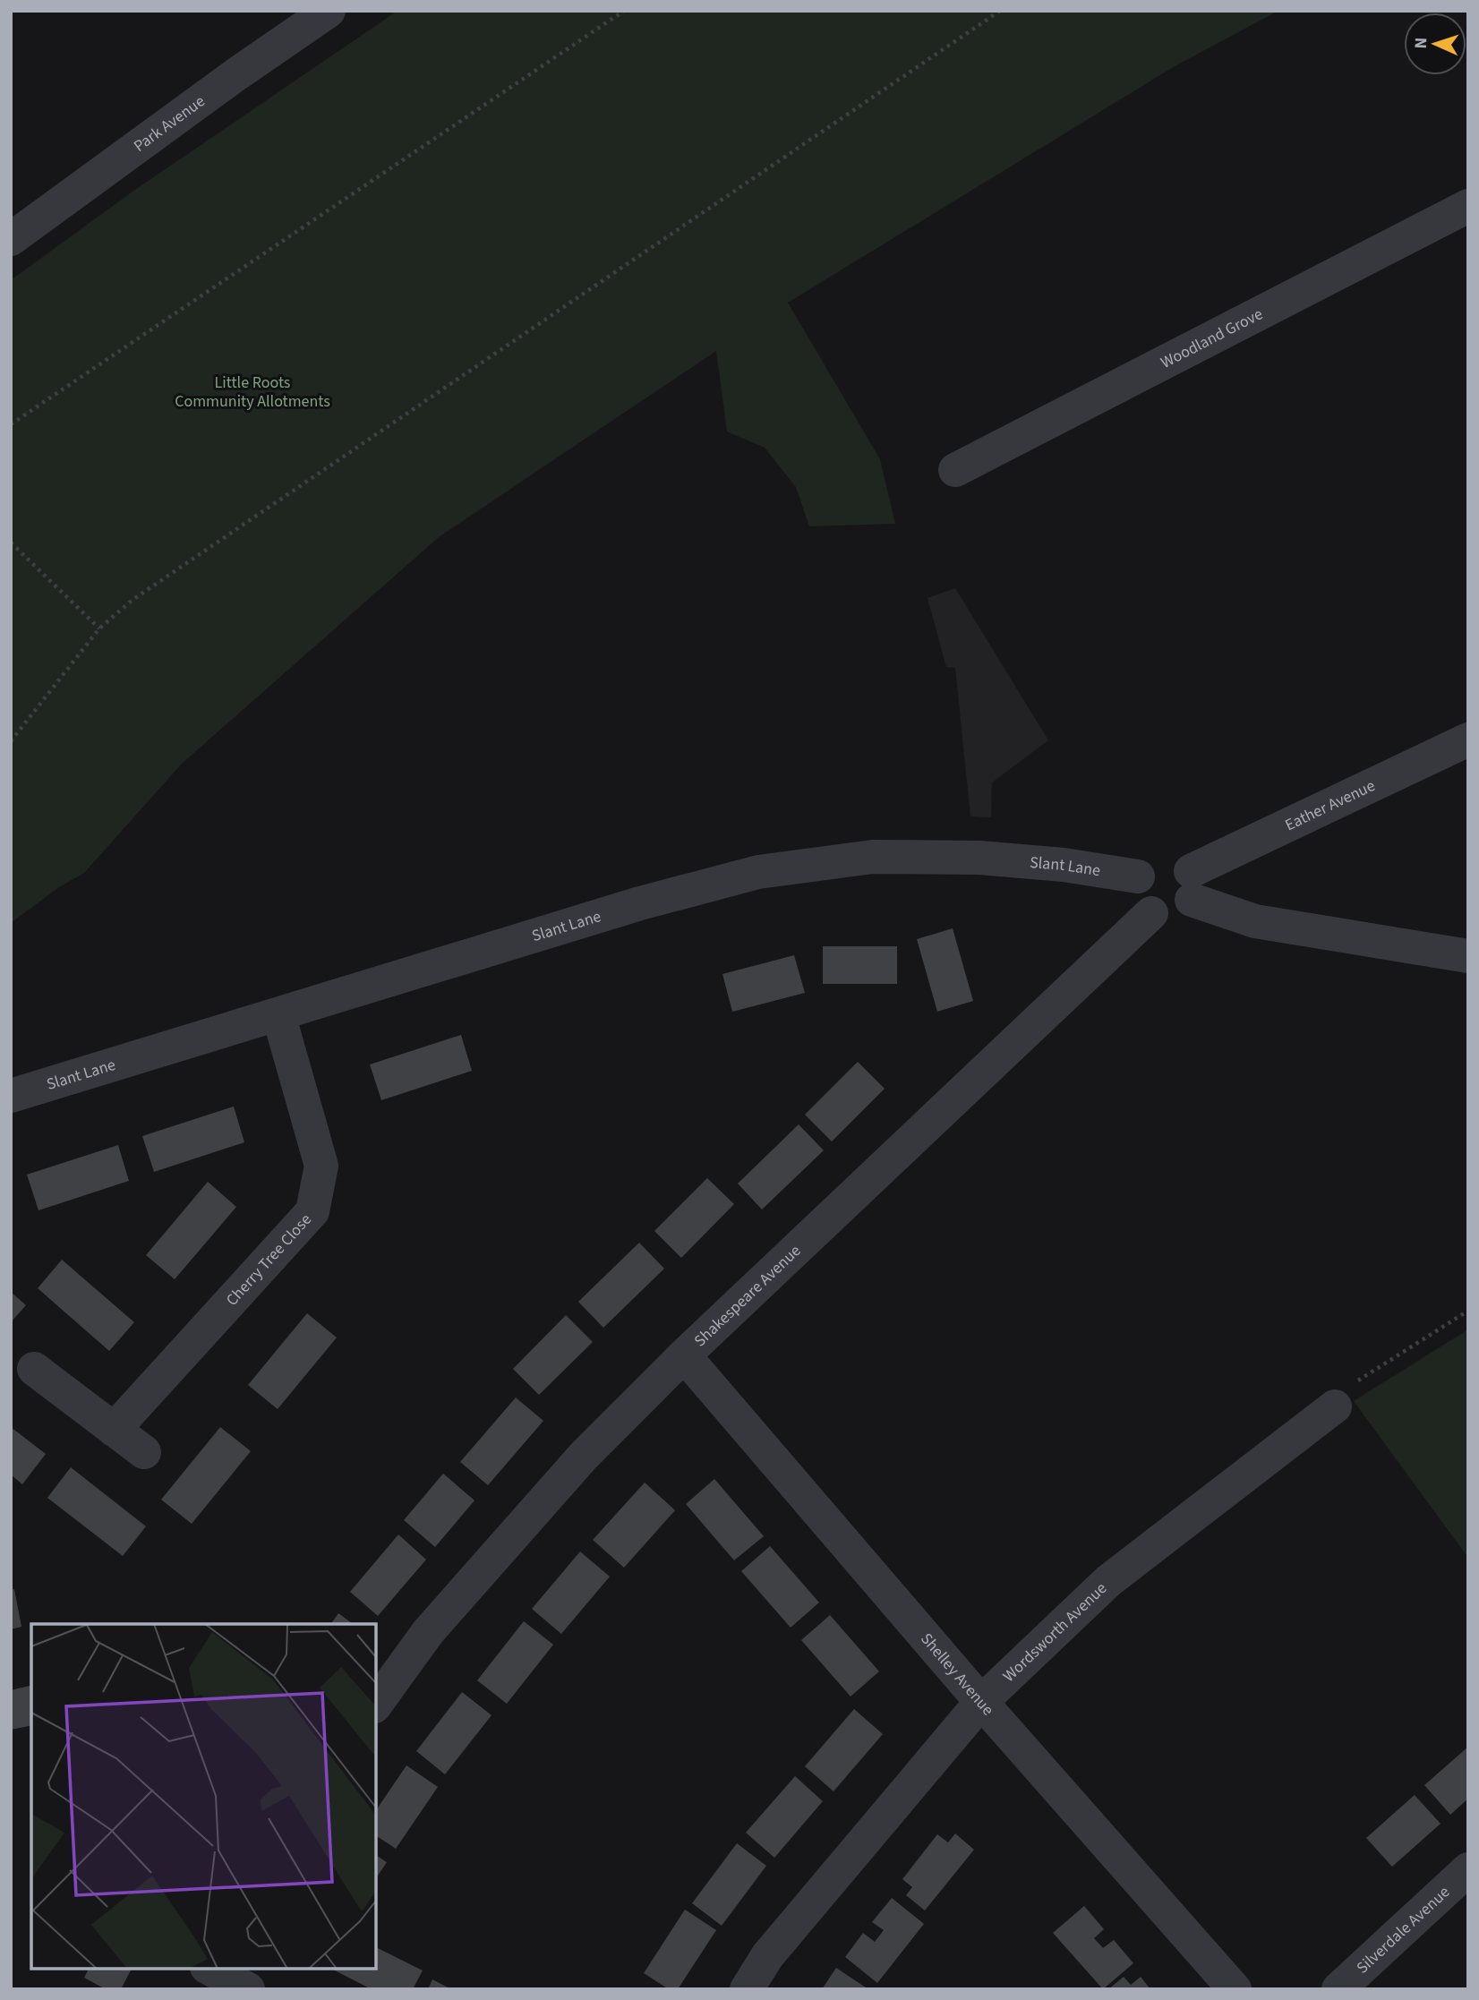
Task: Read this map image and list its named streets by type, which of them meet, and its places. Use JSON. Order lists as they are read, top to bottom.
{
  "streets": {
    "street": [
      "Park Avenue",
      "Woodland Grove",
      "Eather Avenue",
      "Slant Lane",
      "Cherry Tree Close",
      "Shakespeare Avenue",
      "Wordsworth Avenue",
      "Shelley Avenue",
      "Silverdale Avenue"
    ]
  },
  "crossings": [
    ["Eather Avenue", "Slant Lane"],
    ["Eather Avenue", "Shakespeare Avenue"],
    ["Slant Lane", "Cherry Tree Close"],
    ["Slant Lane", "Shakespeare Avenue"],
    ["Shakespeare Avenue", "Shelley Avenue"],
    ["Wordsworth Avenue", "Shelley Avenue"]
  ],
  "parks": ["Little Roots Community Allotments"],
  "north": "left"
}
